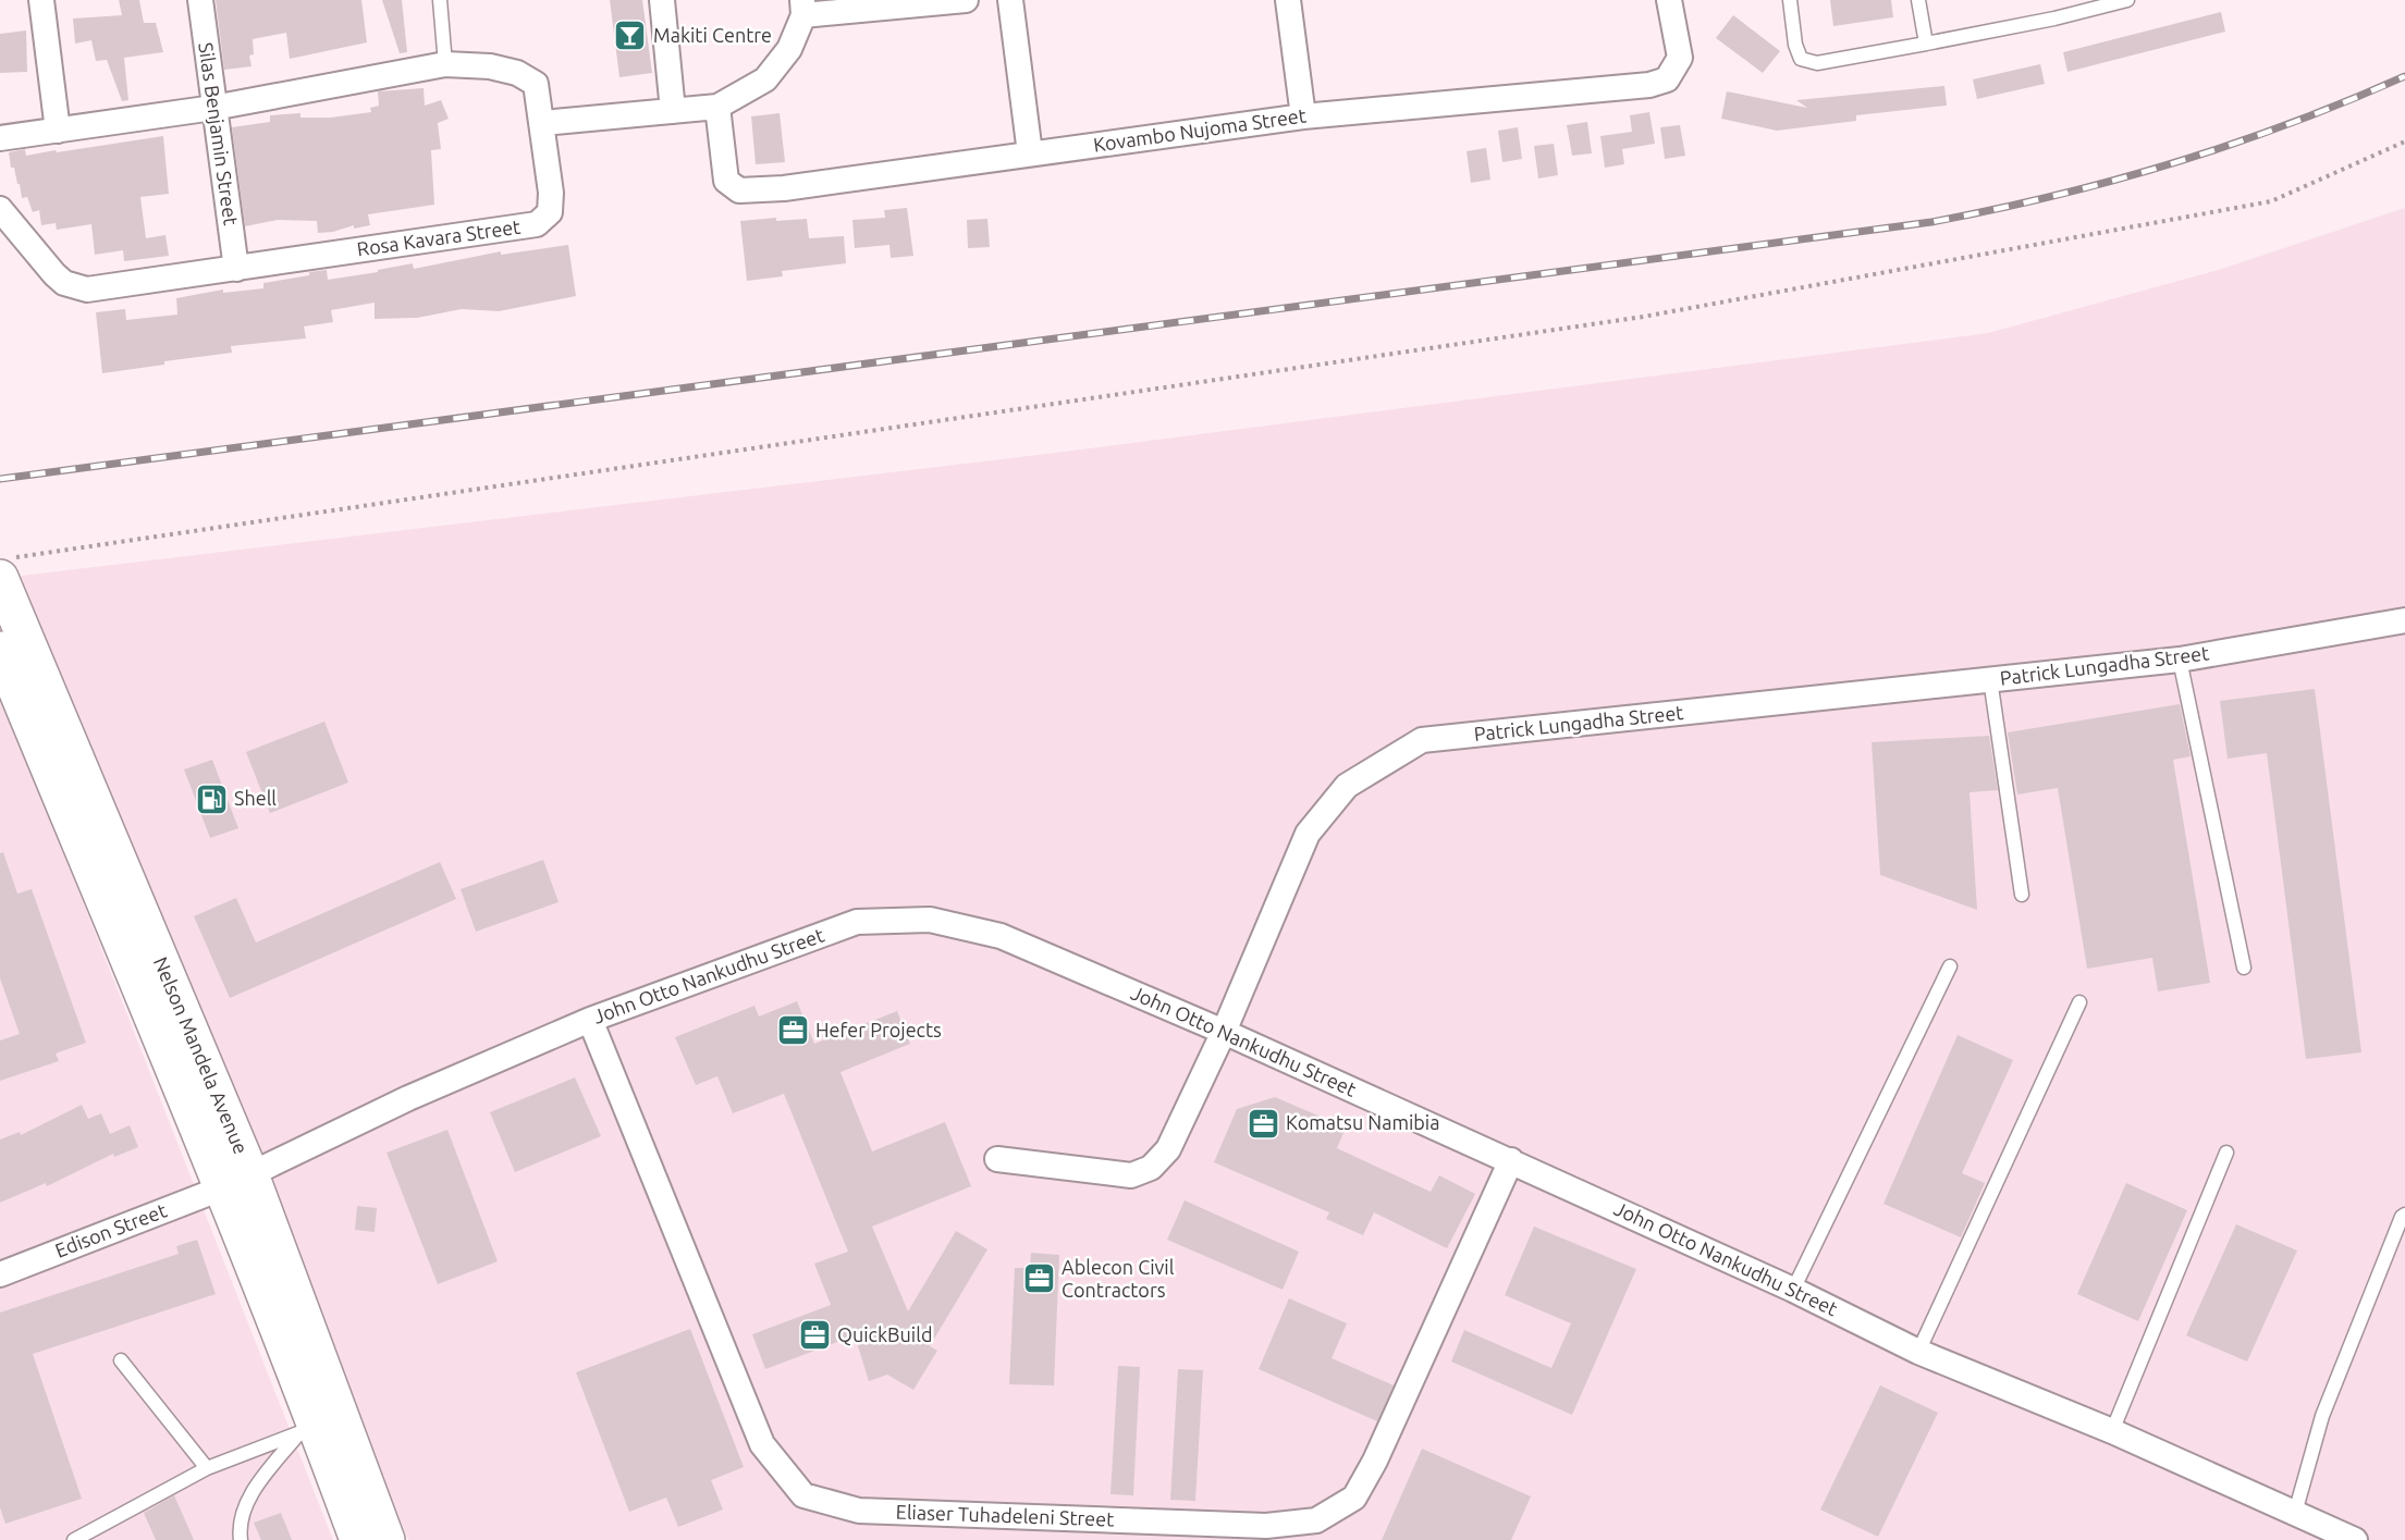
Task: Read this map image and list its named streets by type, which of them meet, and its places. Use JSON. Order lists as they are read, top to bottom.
{
  "streets": {
    "main road": ["Nelson Mandela Avenue"],
    "street": [
      "Kovambo Nujoma Street",
      "Silas Benjamin Street",
      "Rosa Kavara Street",
      "Patrick Lungadha Street",
      "John Otto Nankudhu Street",
      "Edison Street",
      "Eliaser Tuhadeleni Street"
    ]
  },
  "crossings": [
    ["Silas Benjamin Street", "Rosa Kavara Street"],
    ["Patrick Lungadha Street", "John Otto Nankudhu Street"],
    ["John Otto Nankudhu Street", "Nelson Mandela Avenue"],
    ["John Otto Nankudhu Street", "Edison Street"],
    ["John Otto Nankudhu Street", "Eliaser Tuhadeleni Street"],
    ["Nelson Mandela Avenue", "Edison Street"]
  ],
  "places": {
    "bar": ["Makiti Centre"],
    "fuel station": ["Shell"],
    "office": [
      "Hefer Projects",
      "Komatsu Namibia",
      "Ablecon Civil Contractors",
      "QuickBuild"
    ]
  }
}
